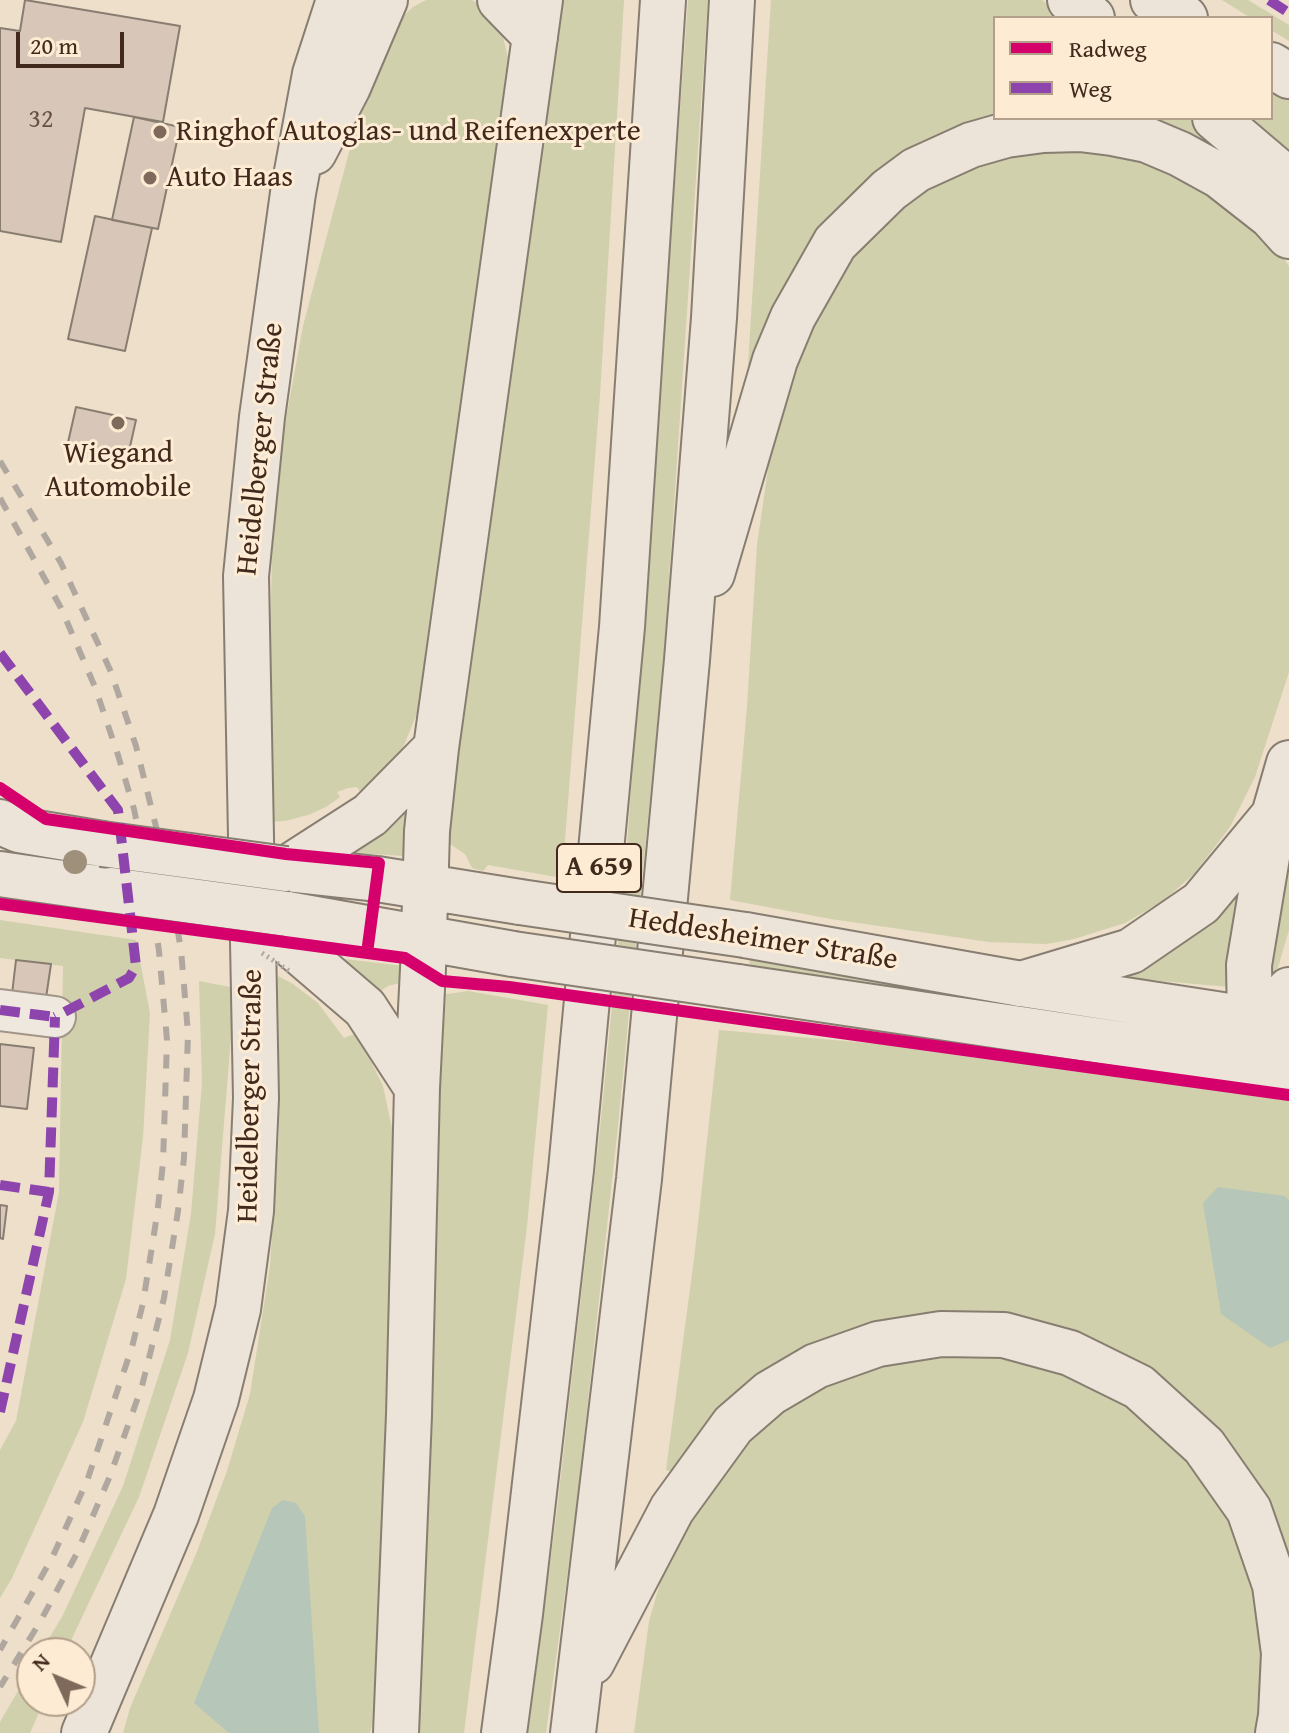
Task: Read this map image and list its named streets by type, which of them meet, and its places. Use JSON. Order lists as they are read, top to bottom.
{
  "streets": {
    "main road": ["Heidelberger Straße", "A 659", "Heddesheimer Straße"]
  },
  "places": ["Ringhof Autoglas- und Reifenexperte", "Auto Haas", "Wiegand Automobile"],
  "house_numbers": ["32"],
  "legend": ["Radweg", "Weg"],
  "scale_bar": "20 m",
  "north": "top left"
}
